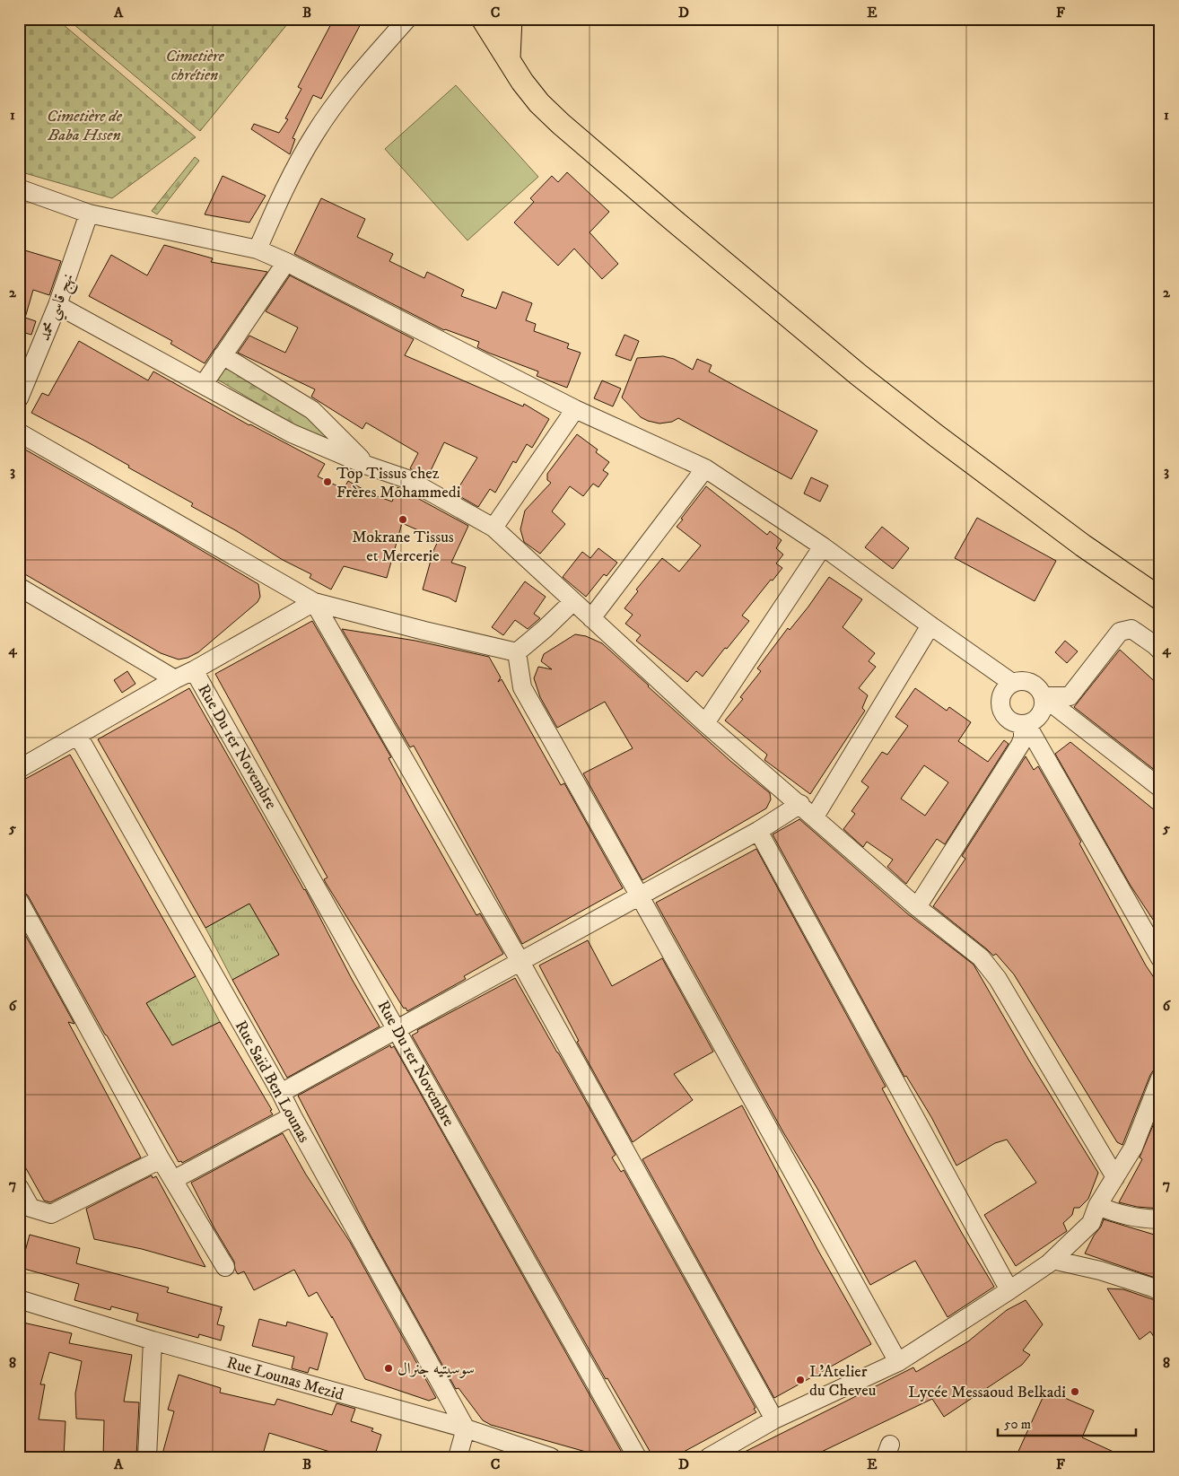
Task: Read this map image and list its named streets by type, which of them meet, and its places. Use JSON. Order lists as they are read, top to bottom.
{
  "streets": {
    "street": [
      "نهج قاسي محمد",
      "Rue Du 1er Novembre",
      "Rue Saïd Ben Lounas",
      "Rue Lounas Mezid"
    ]
  },
  "crossings": [
    ["Rue Saïd Ben Lounas", "Rue Lounas Mezid"]
  ],
  "parks": ["Cimetière chrétien", "Cimetière de Baba Hssen"],
  "places": [
    "Top Tissus chez Frères Mohammedi",
    "Mokrane Tissus et Mercerie",
    "سوسيتيه جنرال",
    "L'Atelier du Cheveu",
    "Lycée Messaoud Belkadi"
  ],
  "scale_bar": "50 m",
  "grid": {
    "columns": [
      "A",
      "B",
      "C",
      "D",
      "E",
      "F"
    ],
    "rows": [
      "1",
      "2",
      "3",
      "4",
      "5",
      "6",
      "7",
      "8"
    ]
  }
}
